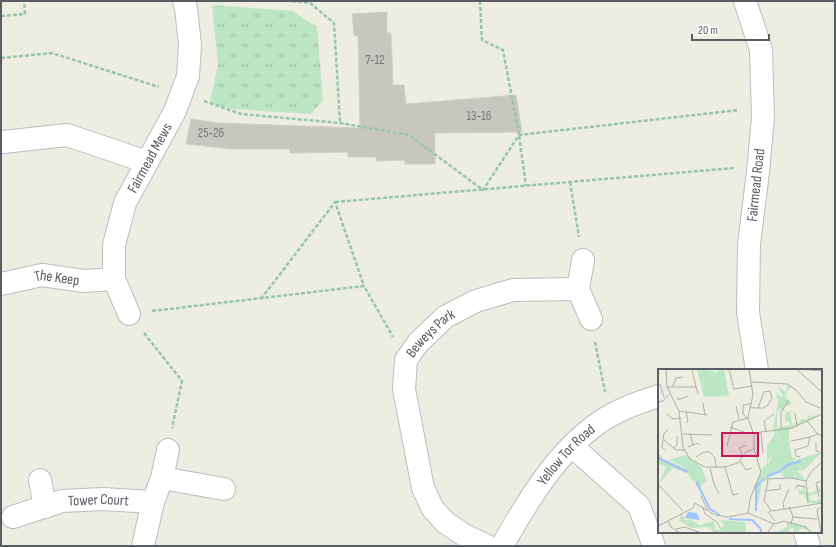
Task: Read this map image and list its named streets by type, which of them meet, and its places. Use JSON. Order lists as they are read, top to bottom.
{
  "streets": {
    "street": [
      "Fairmead Mews",
      "Fairmead Road",
      "The Keep",
      "Beweys Park",
      "Yellow Tor Road",
      "Tower Court"
    ]
  },
  "crossings": [
    ["Fairmead Mews", "The Keep"]
  ],
  "house_numbers": ["7-12", "13-16", "25-26"],
  "scale_bar": "20 m"
}
